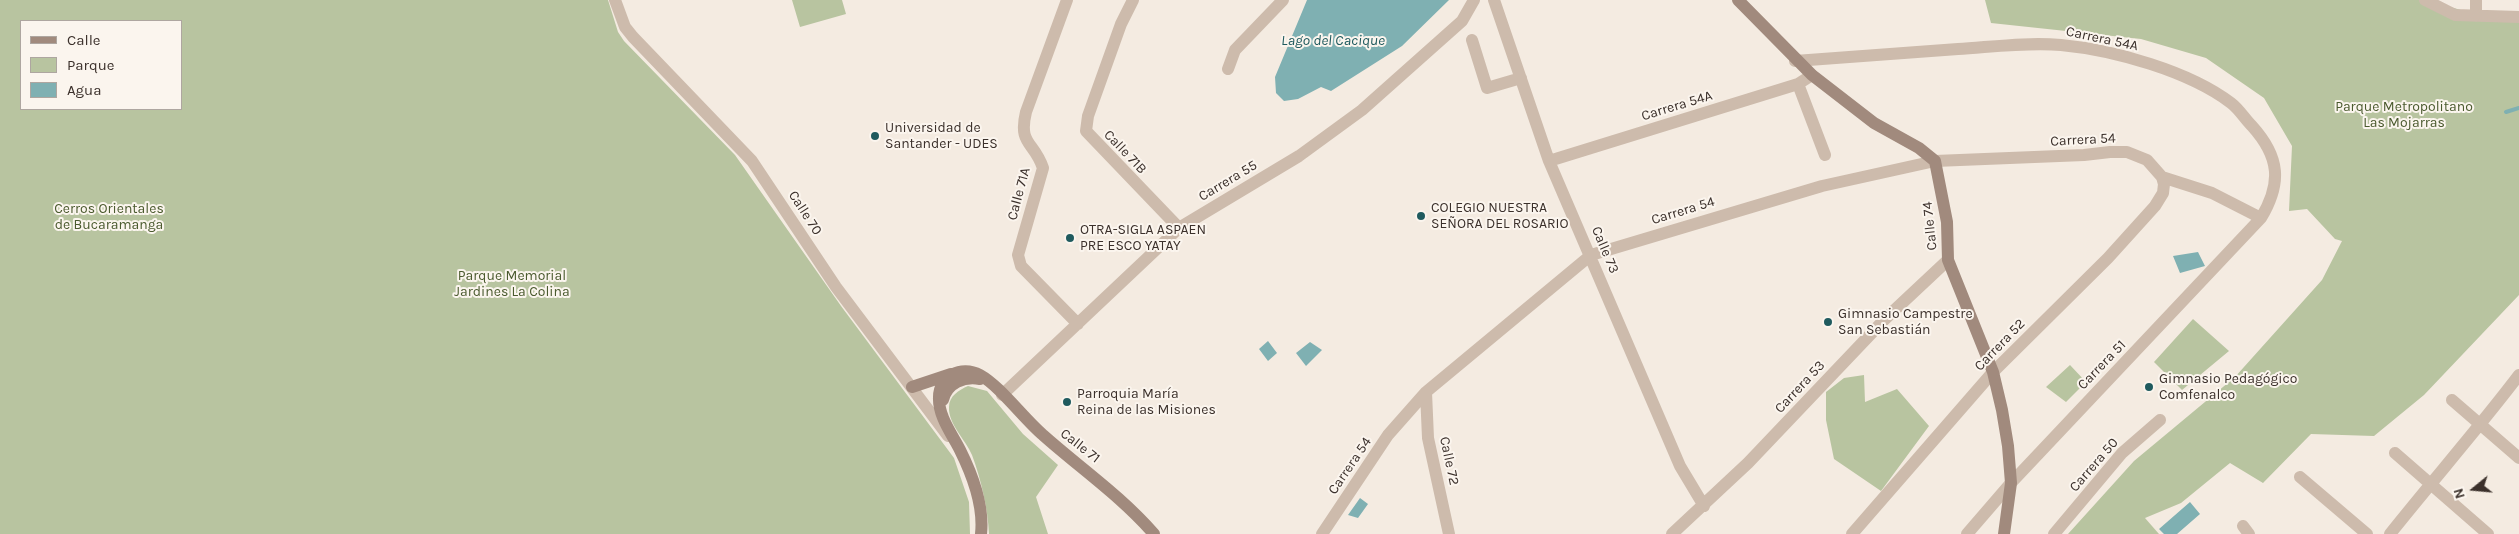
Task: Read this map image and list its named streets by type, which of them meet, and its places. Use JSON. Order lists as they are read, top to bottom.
{
  "streets": {
    "street": [
      "Carrera 54A",
      "Carrera 54",
      "Calle 71B",
      "Carrera 55",
      "Calle 71A",
      "Calle 70",
      "Calle 74",
      "Calle 73",
      "Carrera 52",
      "Carrera 51",
      "Carrera 53",
      "Calle 71",
      "Calle 72",
      "Carrera 50"
    ]
  },
  "crossings": [
    ["Carrera 54A", "Calle 73"],
    ["Carrera 54A", "Carrera 51"],
    ["Carrera 54", "Calle 74"],
    ["Carrera 54", "Calle 73"],
    ["Carrera 54", "Carrera 52"],
    ["Carrera 54", "Calle 72"],
    ["Calle 71B", "Carrera 55"],
    ["Carrera 55", "Calle 71A"],
    ["Carrera 55", "Calle 71"],
    ["Calle 74", "Carrera 52"],
    ["Calle 74", "Carrera 51"],
    ["Calle 74", "Carrera 53"],
    ["Calle 73", "Carrera 53"]
  ],
  "water": ["Lago del Cacique"],
  "parks": ["Parque Metropolitano Las Mojarras", "Cerros Orientales de Bucaramanga", "Parque Memorial Jardines La Colina"],
  "places": [
    "Universidad de Santander - UDES",
    "COLEGIO NUESTRA SEÑORA DEL ROSARIO",
    "OTRA-SIGLA ASPAEN PRE ESCO YATAY",
    "Gimnasio Campestre San Sebastián",
    "Gimnasio Pedagógico Comfenalco",
    "Parroquia María Reina de las Misiones"
  ],
  "legend": ["Calle", "Parque", "Agua"],
  "north": "left"
}
